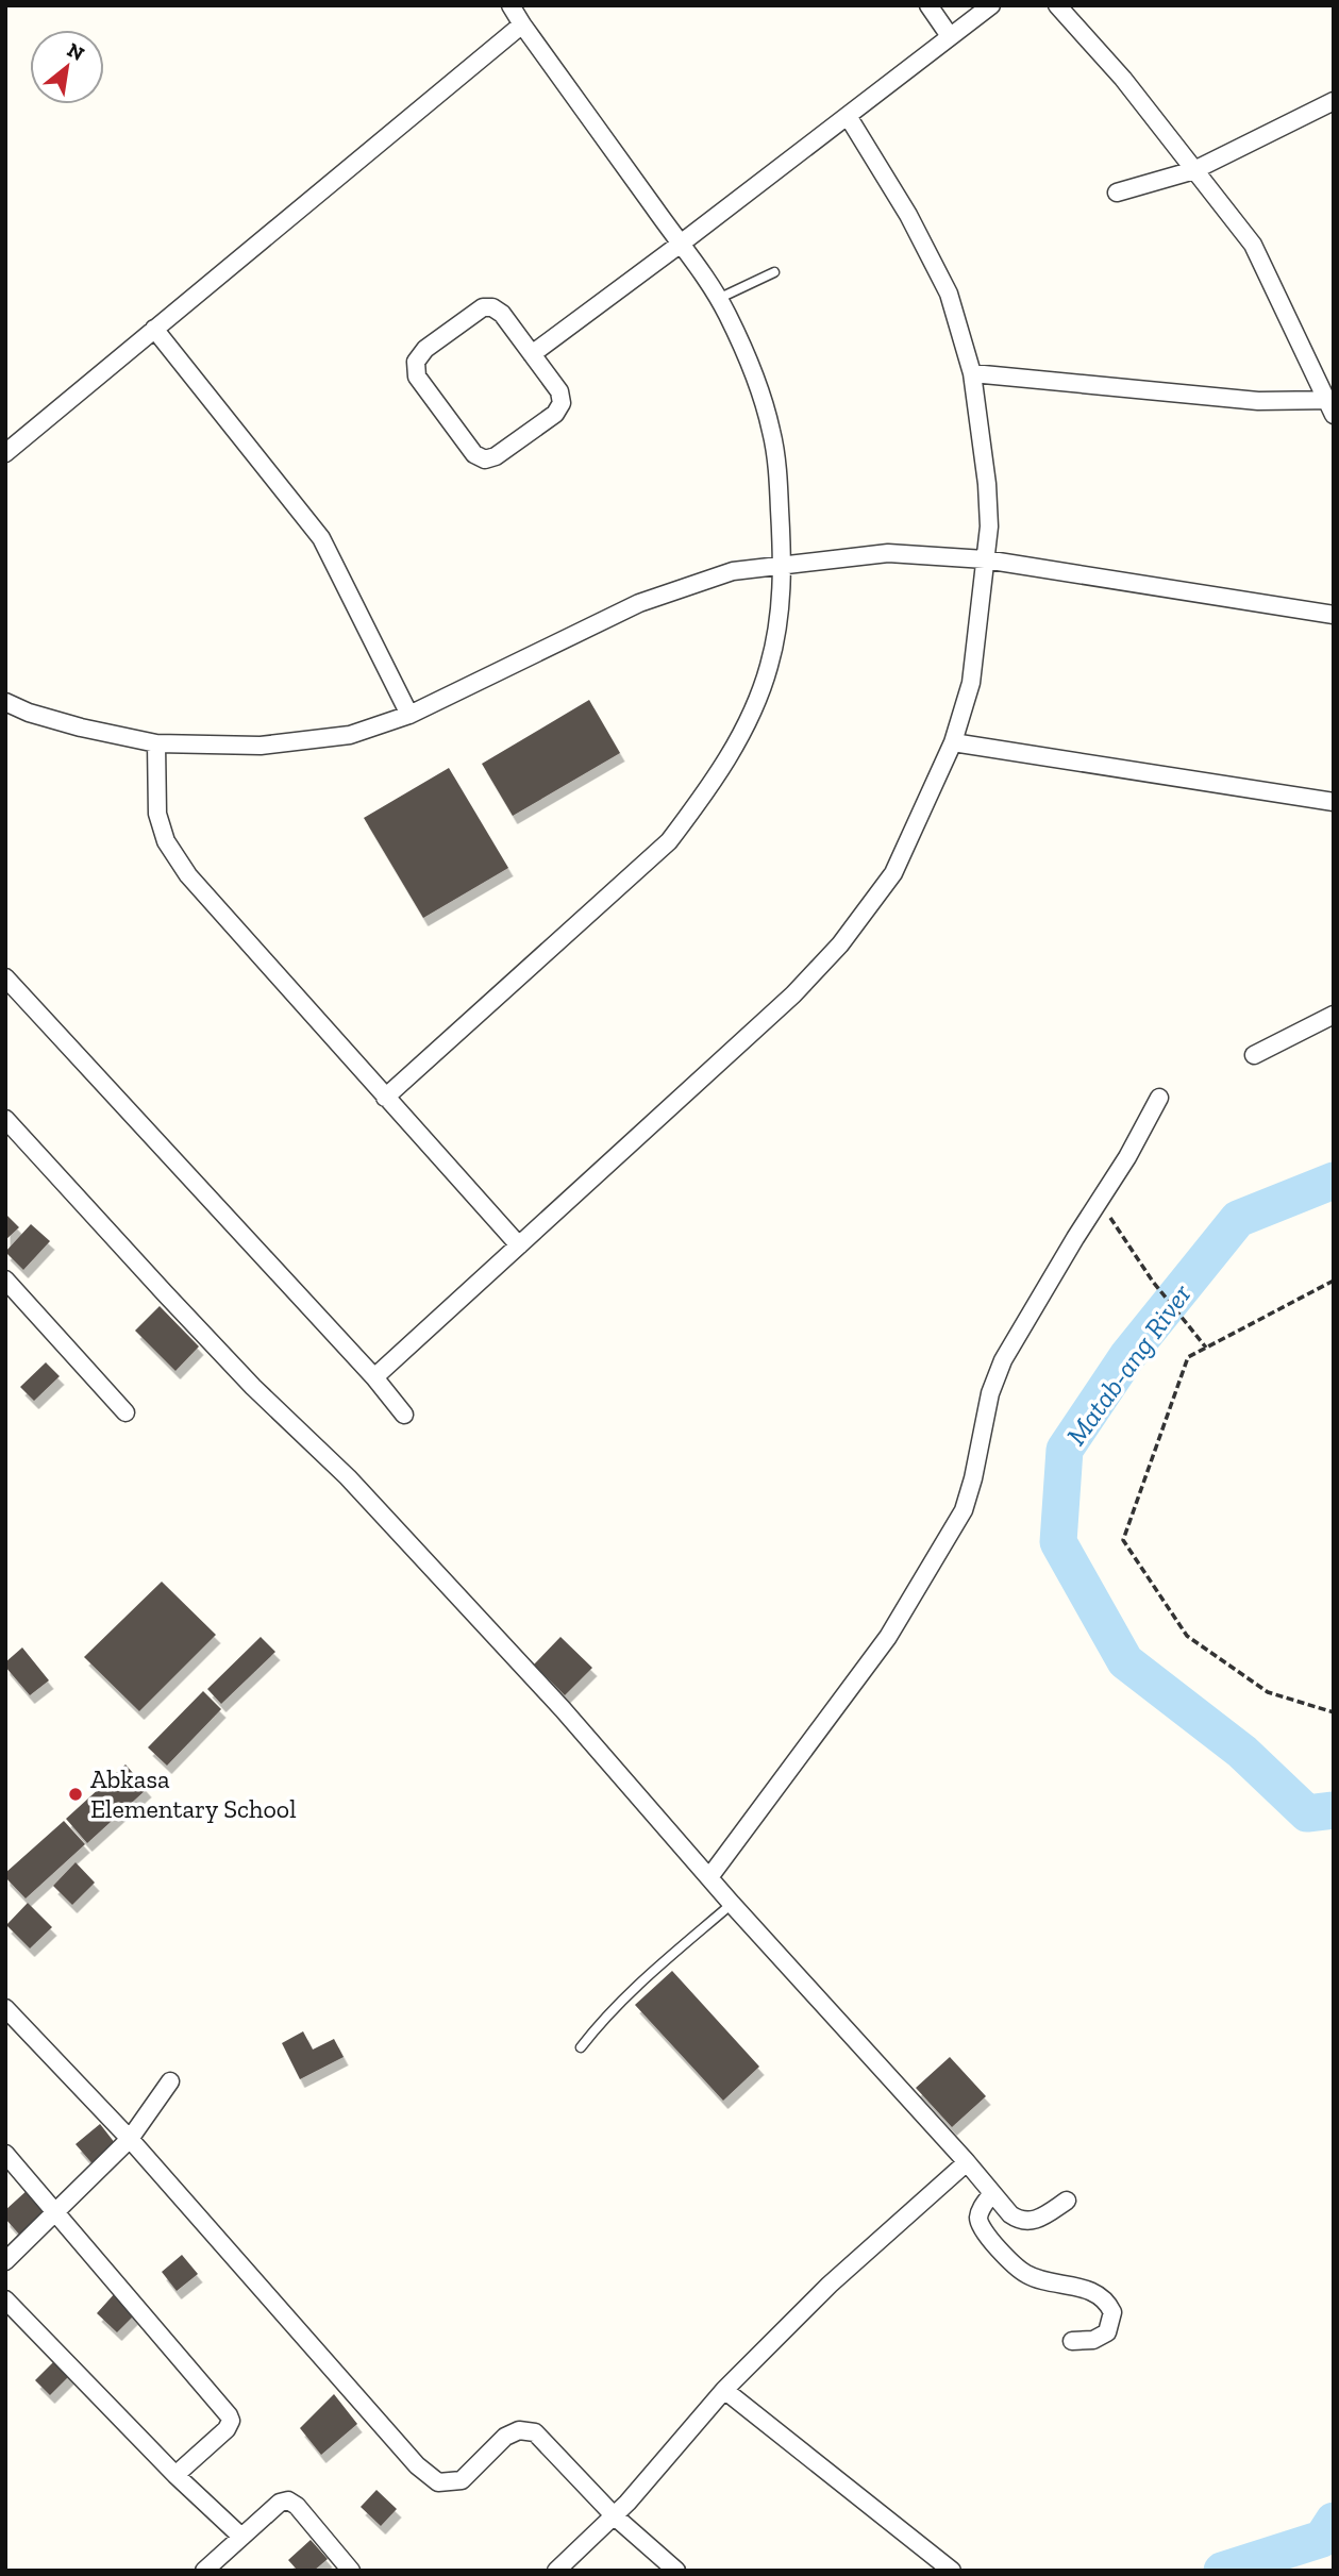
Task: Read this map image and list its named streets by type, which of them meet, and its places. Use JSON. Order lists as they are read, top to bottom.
{
  "water": ["Matab-ang River"],
  "places": ["Abkasa Elementary School"],
  "north": "top right"
}
